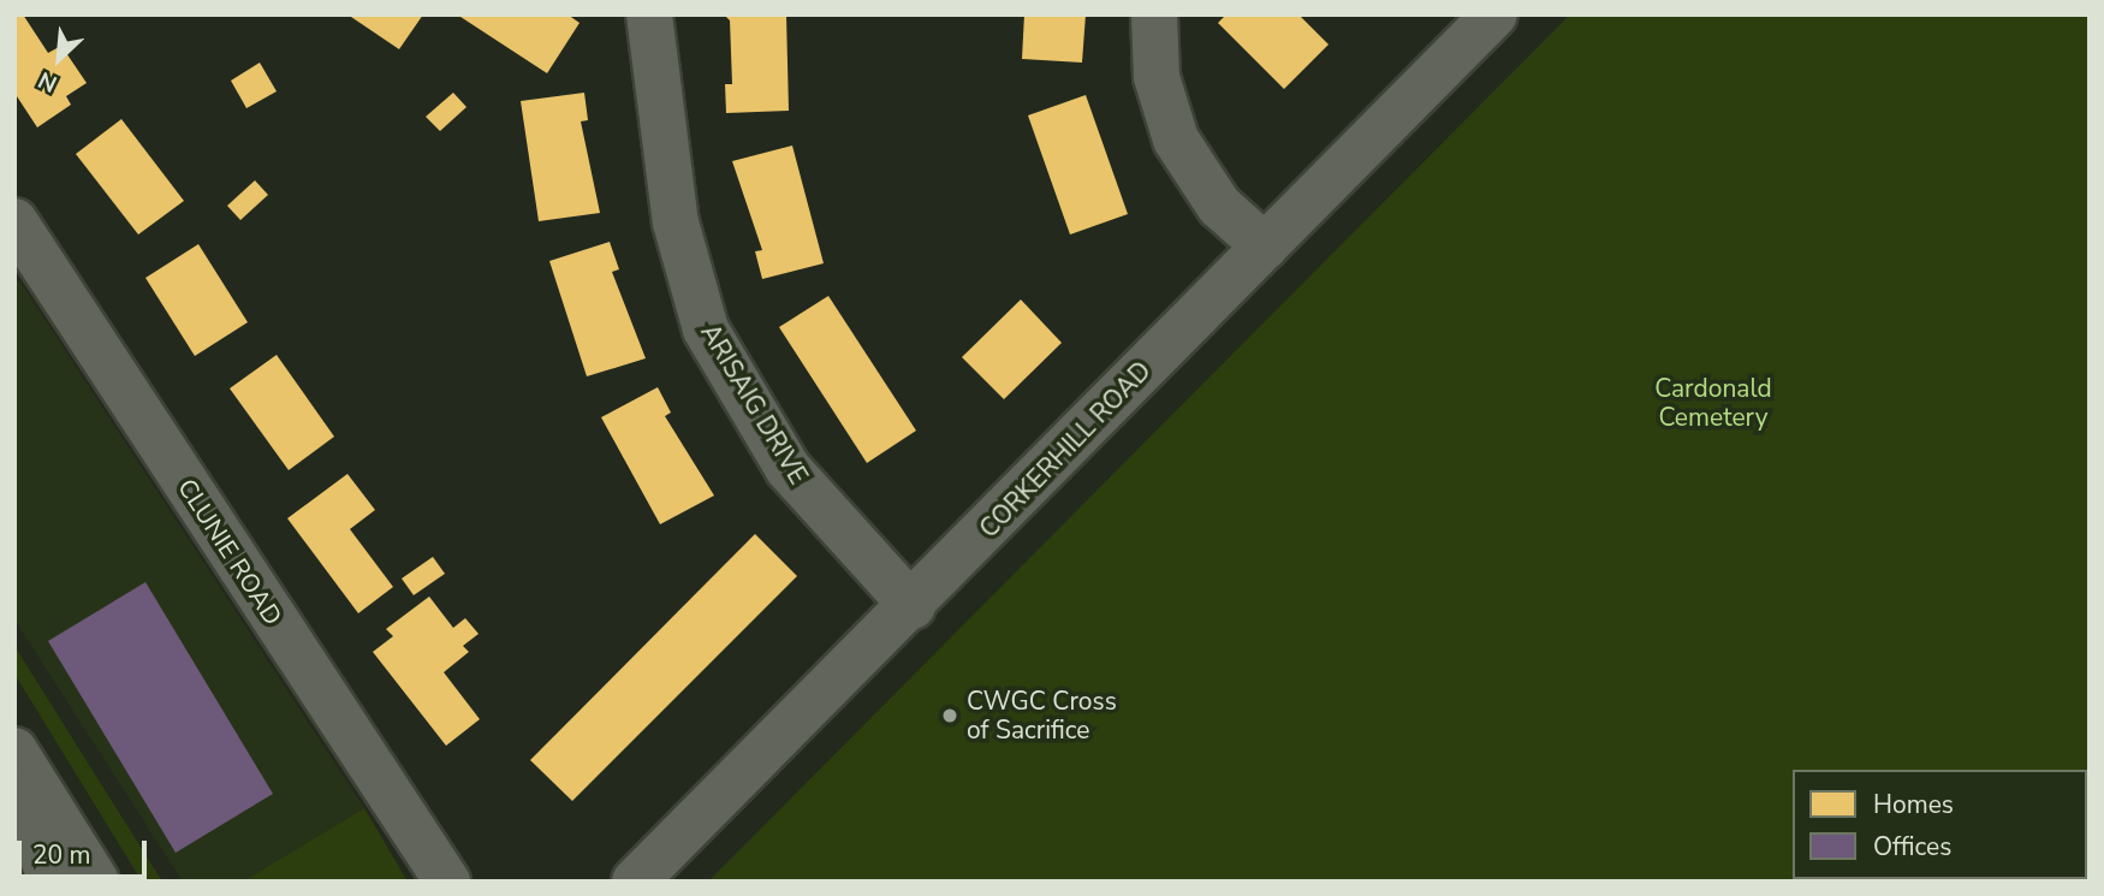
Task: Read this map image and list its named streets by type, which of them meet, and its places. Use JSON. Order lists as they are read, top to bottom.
{
  "streets": {
    "street": ["ARISAIG DRIVE", "CORKERHILL ROAD", "CLUNIE ROAD"]
  },
  "crossings": [
    ["ARISAIG DRIVE", "CORKERHILL ROAD"]
  ],
  "parks": ["Cardonald Cemetery"],
  "places": ["CWGC Cross of Sacrifice"],
  "legend": ["Homes", "Offices"],
  "scale_bar": "20 m",
  "north": "bottom left"
}
